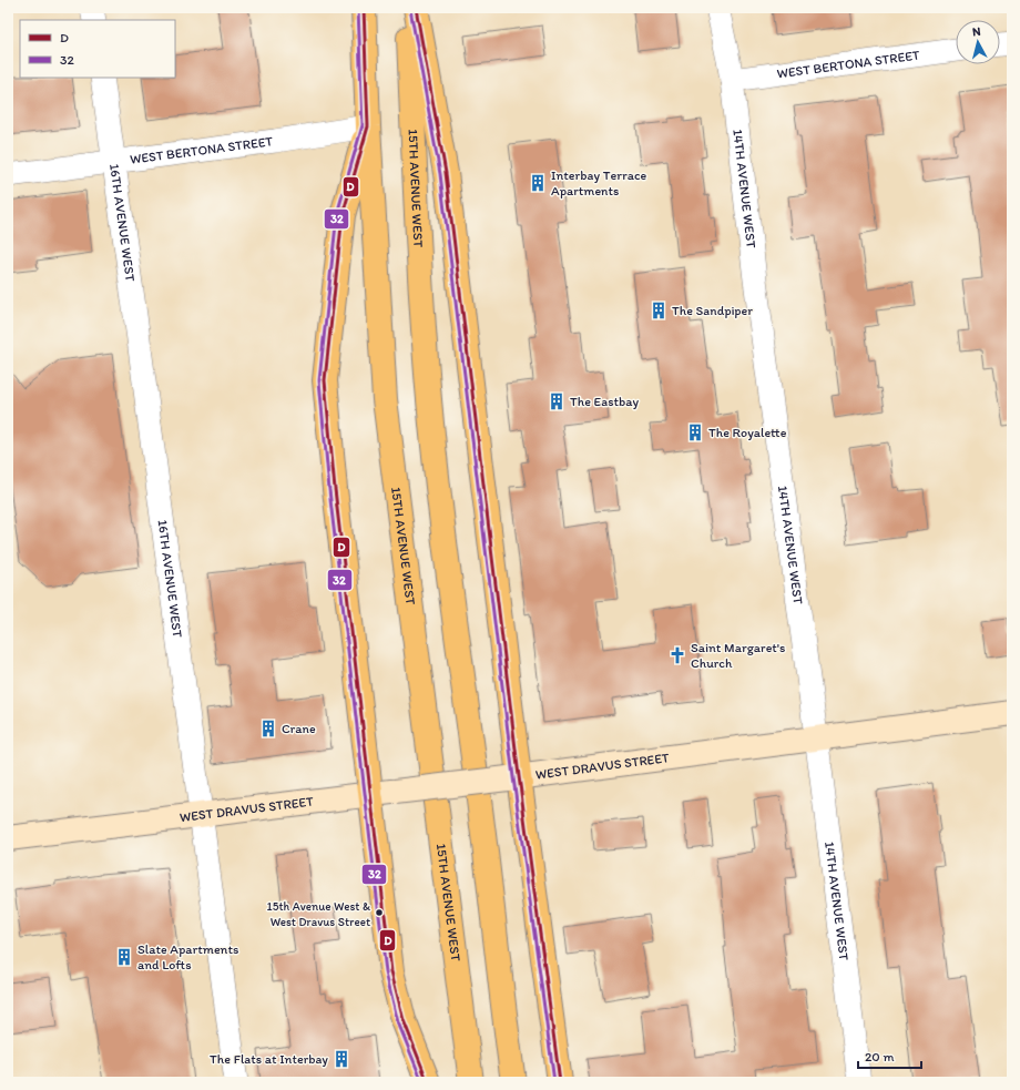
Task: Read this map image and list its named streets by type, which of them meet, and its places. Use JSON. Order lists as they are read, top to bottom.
{
  "streets": {
    "main road": ["15TH AVENUE WEST"],
    "street": [
      "WEST BERTONA STREET",
      "14TH AVENUE WEST",
      "16TH AVENUE WEST",
      "WEST DRAVUS STREET"
    ]
  },
  "crossings": [
    ["WEST BERTONA STREET", "15TH AVENUE WEST"],
    ["WEST BERTONA STREET", "14TH AVENUE WEST"],
    ["WEST BERTONA STREET", "16TH AVENUE WEST"],
    ["14TH AVENUE WEST", "WEST DRAVUS STREET"],
    ["16TH AVENUE WEST", "WEST DRAVUS STREET"]
  ],
  "places": {
    "building": [
      "Interbay Terrace Apartments",
      "The Sandpiper",
      "The Eastbay",
      "The Royalette",
      "Crane",
      "Slate Apartments and Lofts",
      "The Flats at Interbay"
    ],
    "church": ["Saint Margaret's Church"],
    "other": ["15th Avenue West & West Dravus Street"]
  },
  "lines": ["transit line D", "transit line 32"],
  "legend": ["D", "32"],
  "scale_bar": "20 m",
  "north": "top"
}
